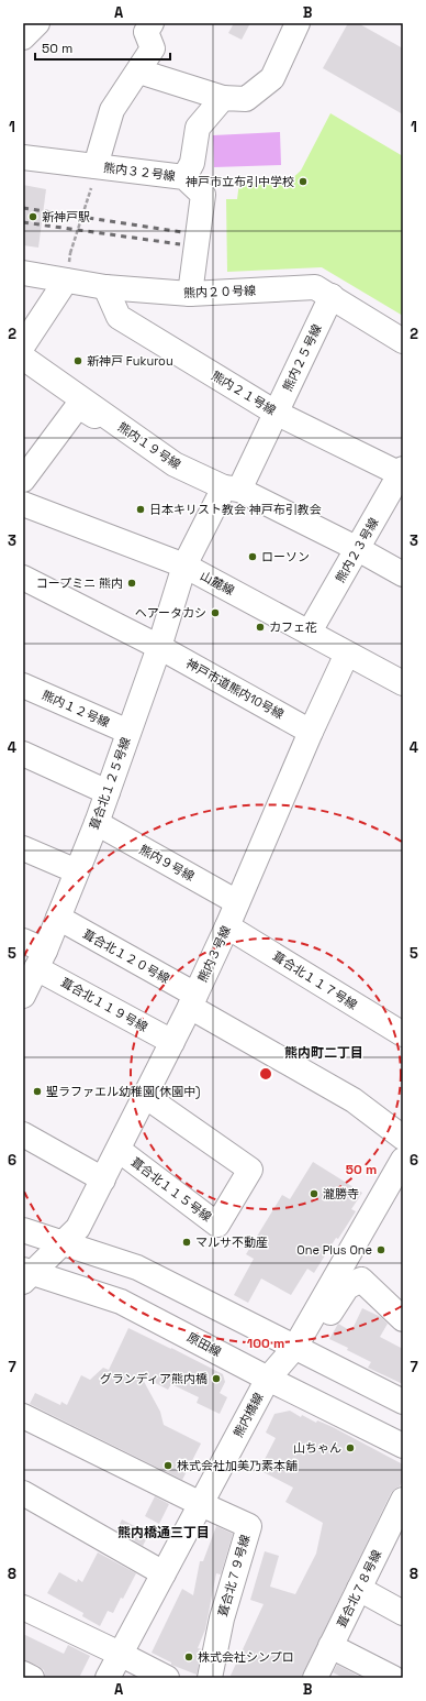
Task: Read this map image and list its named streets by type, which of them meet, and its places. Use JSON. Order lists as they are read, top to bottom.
{
  "streets": {
    "street": [
      "熊内３２号線",
      "熊内２０号線",
      "熊内２５号線",
      "熊内２１号線",
      "熊内１９号線",
      "熊内２３号線",
      "山麓線",
      "神戸市道熊内10号線",
      "熊内１２号線",
      "葺合北１２５号線",
      "熊内９号線",
      "熊内３号線",
      "葺合北１２０号線",
      "葺合北１１７号線",
      "葺合北１１９号線",
      "葺合北１１５号線",
      "原田線",
      "熊内橋線",
      "葺合北７９号線",
      "葺合北７８号線"
    ]
  },
  "crossings": [
    ["熊内３２号線", "熊内２０号線"],
    ["熊内２０号線", "熊内２５号線"],
    ["熊内２０号線", "熊内２１号線"],
    ["熊内２５号線", "熊内２１号線"],
    ["熊内２５号線", "熊内１９号線"],
    ["熊内２５号線", "山麓線"],
    ["熊内２５号線", "葺合北１２５号線"],
    ["熊内２１号線", "熊内２３号線"],
    ["熊内１９号線", "熊内２３号線"],
    ["熊内２３号線", "山麓線"],
    ["山麓線", "葺合北１２５号線"],
    ["山麓線", "熊内３号線"],
    ["神戸市道熊内10号線", "葺合北１２５号線"],
    ["神戸市道熊内10号線", "熊内３号線"],
    ["熊内１２号線", "葺合北１２５号線"],
    ["葺合北１２５号線", "熊内９号線"],
    ["葺合北１２５号線", "葺合北１２０号線"],
    ["葺合北１２５号線", "葺合北１１９号線"],
    ["熊内９号線", "熊内３号線"],
    ["熊内３号線", "葺合北１２０号線"],
    ["熊内３号線", "葺合北１１７号線"],
    ["熊内３号線", "葺合北１１９号線"],
    ["熊内３号線", "葺合北１１５号線"],
    ["熊内３号線", "原田線"],
    ["原田線", "熊内橋線"],
    ["熊内橋線", "葺合北７９号線"]
  ],
  "districts": ["熊内町二丁目", "熊内橋通三丁目"],
  "places": [
    "神戸市立布引中学校",
    "新神戸駅",
    "新神戸 Fukurou",
    "日本キリスト教会 神戸布引教会",
    "ローソン",
    "コープミニ 熊内",
    "ヘアータカシ",
    "カフェ花",
    "聖ラファエル幼稚園(休園中)",
    "瀧勝寺",
    "マルサ不動産",
    "One Plus One",
    "グランディア熊内橋",
    "山ちゃん",
    "株式会社加美乃素本舗",
    "株式会社シンプロ"
  ],
  "scale_bar": "50 m",
  "grid": {
    "columns": ["A", "B"],
    "rows": [
      "1",
      "2",
      "3",
      "4",
      "5",
      "6",
      "7",
      "8"
    ]
  },
  "rings": ["50 m", "100 m"]
}
